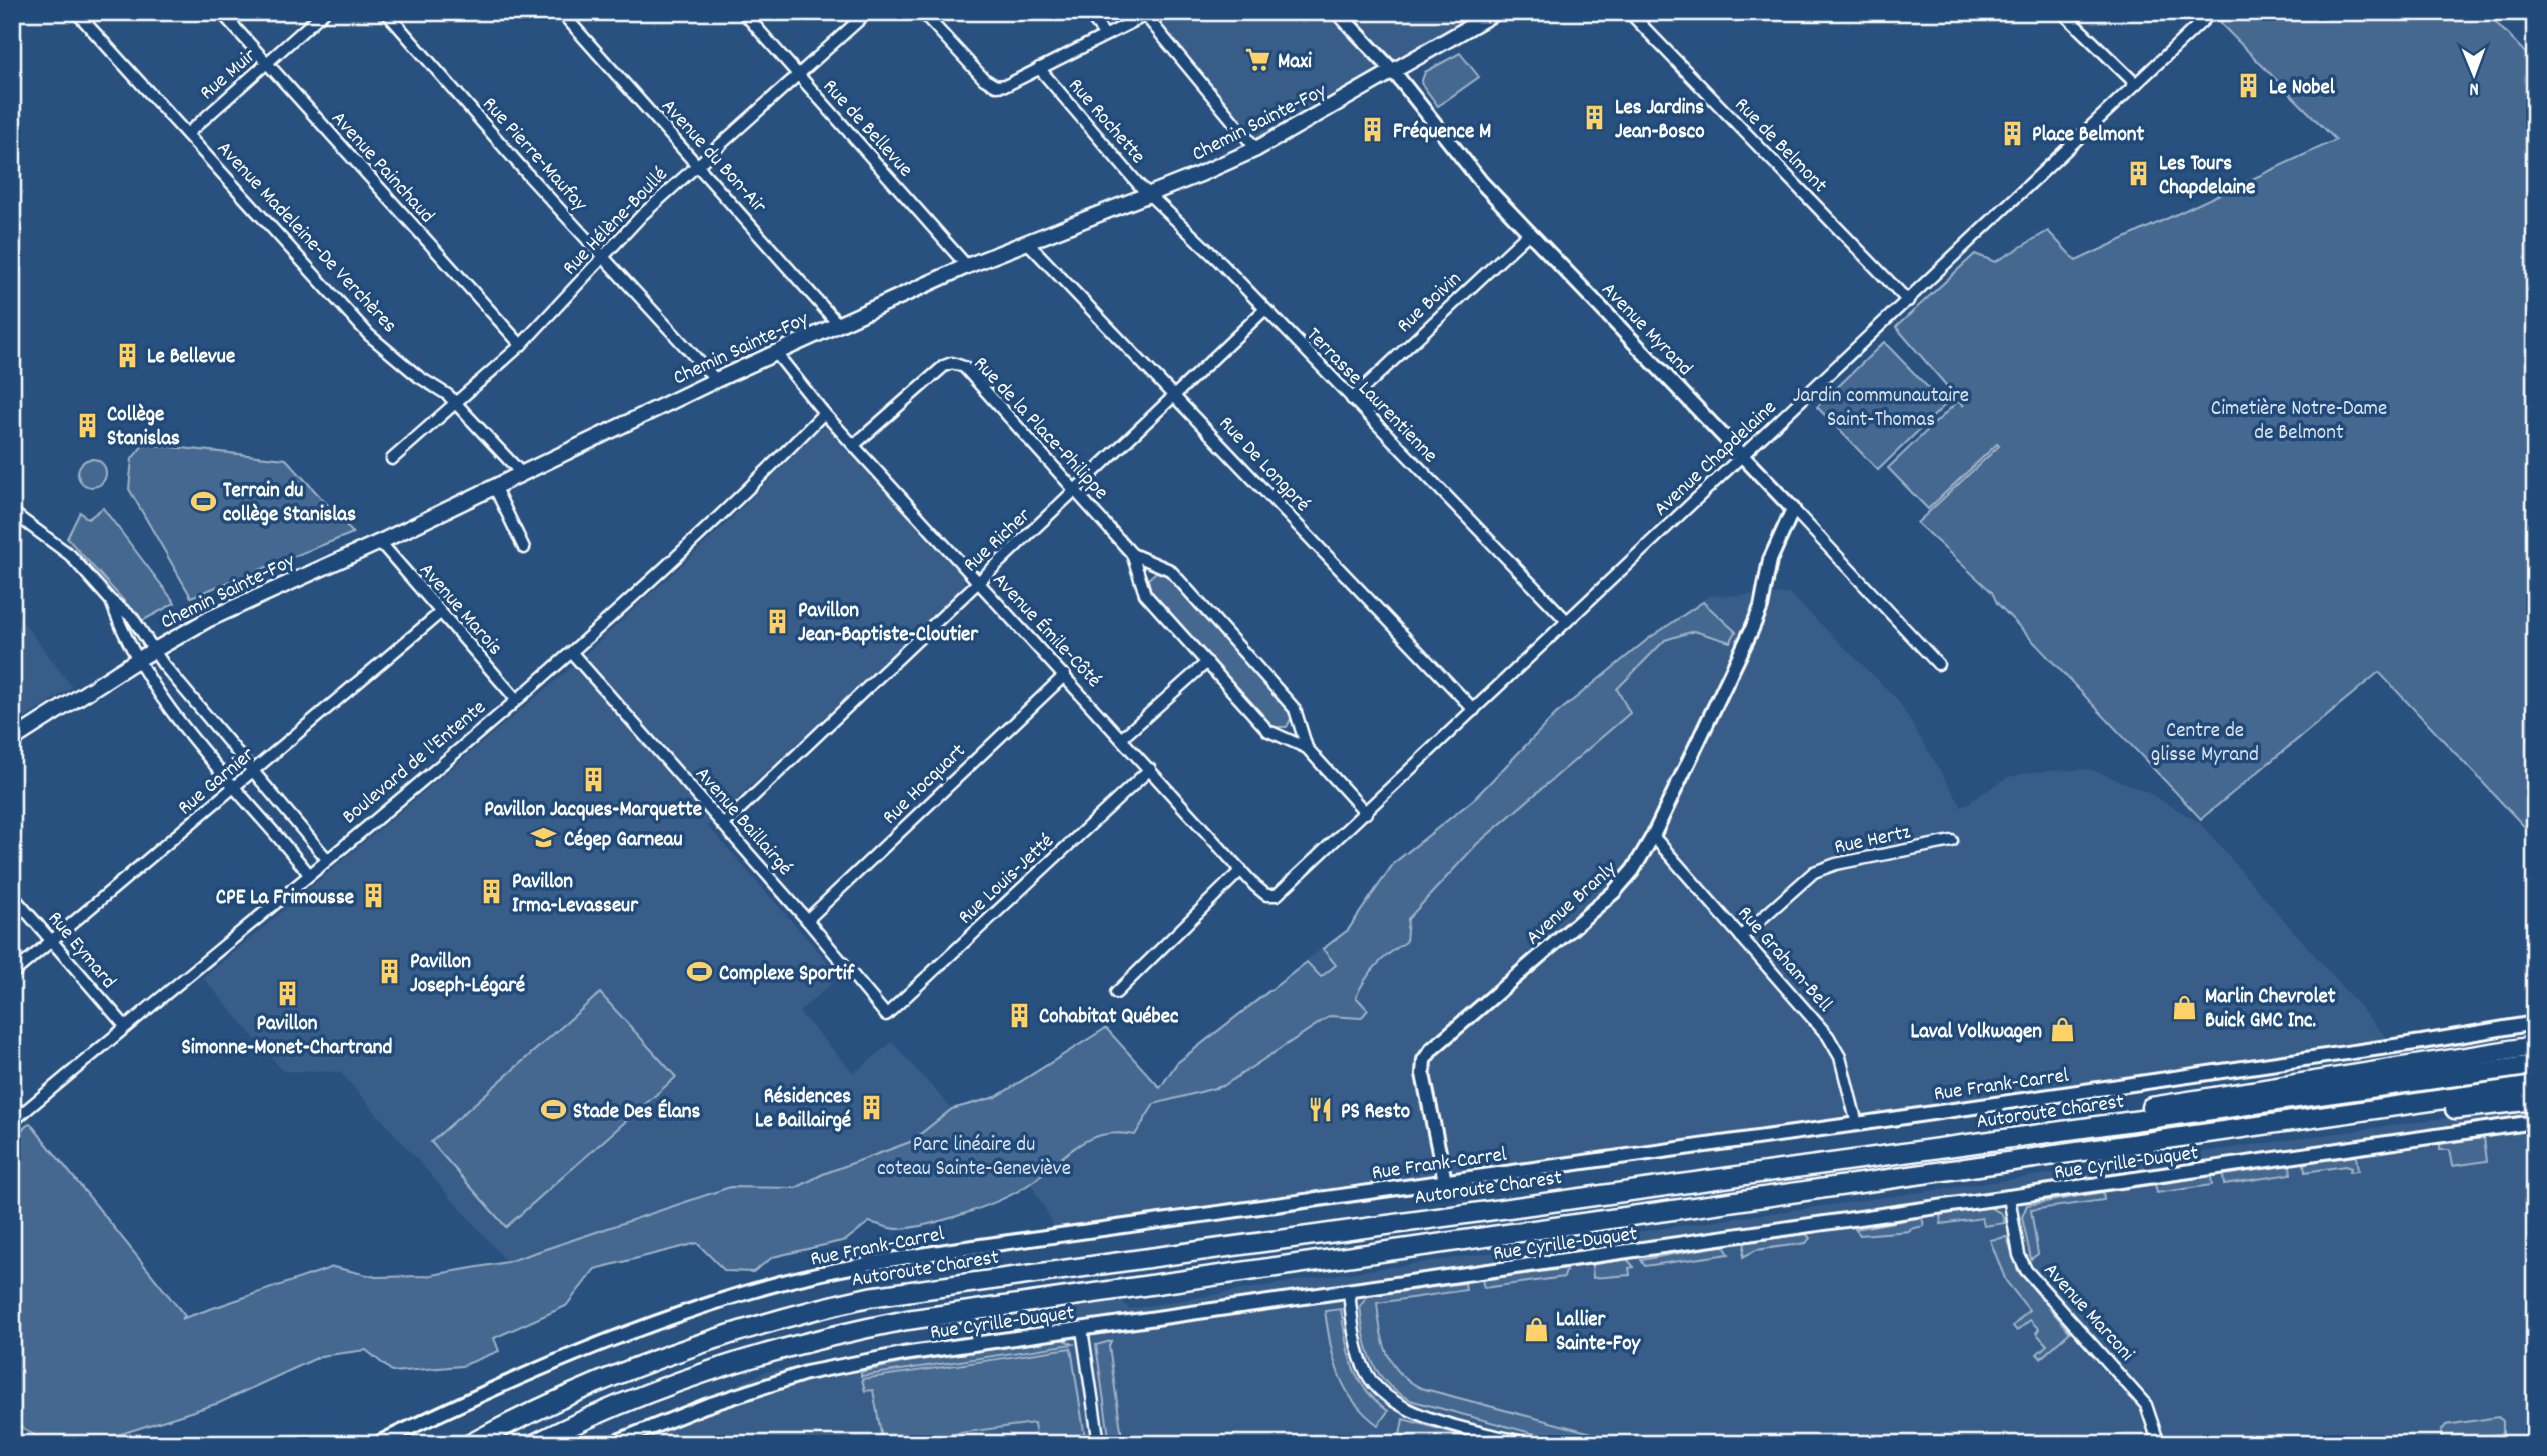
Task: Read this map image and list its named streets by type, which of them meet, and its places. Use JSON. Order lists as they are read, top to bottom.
{
  "streets": {
    "highway": ["Autoroute Charest"],
    "main road": ["Chemin Sainte-Foy"],
    "street": [
      "Rue Muir",
      "Rue Rochette",
      "Rue de Bellevue",
      "Rue de Belmont",
      "Rue Pierre-Maufay",
      "Avenue du Bon-Air",
      "Avenue Painchaud",
      "Rue Hélène-Boullé",
      "Avenue Madeleine-De Verchères",
      "Rue Boivin",
      "Avenue Myrand",
      "Terrasse Laurentienne",
      "Rue de la Place-Philippe",
      "Avenue Chapdelaine",
      "Rue De Longpré",
      "Rue Richer",
      "Avenue Marois",
      "Avenue Émile-Côté",
      "Boulevard de l'Entente",
      "Rue Garnier",
      "Rue Hocquart",
      "Avenue Baillairgé",
      "Rue Hertz",
      "Rue Louis-Jetté",
      "Avenue Branly",
      "Rue Eymard",
      "Rue Graham-Bell",
      "Rue Frank-Carrel",
      "Rue Cyrille-Duquet",
      "Avenue Marconi"
    ]
  },
  "crossings": [
    ["Rue Muir", "Avenue Painchaud"],
    ["Rue Muir", "Avenue Madeleine-De Verchères"],
    ["Rue Rochette", "Chemin Sainte-Foy"],
    ["Rue Rochette", "Terrasse Laurentienne"],
    ["Chemin Sainte-Foy", "Rue de Bellevue"],
    ["Chemin Sainte-Foy", "Rue Pierre-Maufay"],
    ["Chemin Sainte-Foy", "Avenue du Bon-Air"],
    ["Chemin Sainte-Foy", "Avenue Madeleine-De Verchères"],
    ["Chemin Sainte-Foy", "Avenue Myrand"],
    ["Chemin Sainte-Foy", "Terrasse Laurentienne"],
    ["Chemin Sainte-Foy", "Rue De Longpré"],
    ["Chemin Sainte-Foy", "Avenue Marois"],
    ["Chemin Sainte-Foy", "Avenue Émile-Côté"],
    ["Rue de Bellevue", "Rue Hélène-Boullé"],
    ["Rue de Belmont", "Avenue Chapdelaine"],
    ["Rue Pierre-Maufay", "Rue Hélène-Boullé"],
    ["Avenue du Bon-Air", "Rue Hélène-Boullé"],
    ["Avenue Painchaud", "Rue Hélène-Boullé"],
    ["Rue Hélène-Boullé", "Avenue Madeleine-De Verchères"],
    ["Rue Boivin", "Avenue Myrand"],
    ["Rue Boivin", "Terrasse Laurentienne"],
    ["Avenue Myrand", "Avenue Chapdelaine"],
    ["Avenue Myrand", "Avenue Branly"],
    ["Terrasse Laurentienne", "Avenue Chapdelaine"],
    ["Terrasse Laurentienne", "Rue Richer"],
    ["Rue de la Place-Philippe", "Avenue Chapdelaine"],
    ["Rue de la Place-Philippe", "Rue Richer"],
    ["Rue de la Place-Philippe", "Avenue Émile-Côté"],
    ["Avenue Chapdelaine", "Rue De Longpré"],
    ["Avenue Chapdelaine", "Avenue Émile-Côté"],
    ["Rue De Longpré", "Rue Richer"],
    ["Rue Richer", "Avenue Émile-Côté"],
    ["Rue Richer", "Avenue Baillairgé"],
    ["Avenue Marois", "Boulevard de l'Entente"],
    ["Avenue Marois", "Rue Garnier"],
    ["Avenue Émile-Côté", "Boulevard de l'Entente"],
    ["Avenue Émile-Côté", "Rue Hocquart"],
    ["Avenue Émile-Côté", "Rue Louis-Jetté"],
    ["Boulevard de l'Entente", "Avenue Baillairgé"],
    ["Boulevard de l'Entente", "Rue Eymard"],
    ["Rue Garnier", "Rue Eymard"],
    ["Rue Hocquart", "Avenue Baillairgé"],
    ["Avenue Baillairgé", "Rue Louis-Jetté"],
    ["Rue Hertz", "Rue Graham-Bell"],
    ["Avenue Branly", "Rue Graham-Bell"],
    ["Avenue Branly", "Rue Frank-Carrel"],
    ["Rue Graham-Bell", "Rue Frank-Carrel"],
    ["Rue Cyrille-Duquet", "Avenue Marconi"]
  ],
  "parks": [
    "Jardin communautaire Saint-Thomas",
    "Cimetière Notre-Dame de Belmont",
    "Centre de glisse Myrand",
    "Parc linéaire du coteau Sainte-Geneviève"
  ],
  "places": {
    "supermarket": ["Maxi"],
    "building": [
      "Le Nobel",
      "Les Jardins Jean-Bosco",
      "Fréquence M",
      "Place Belmont",
      "Les Tours Chapdelaine",
      "Le Bellevue",
      "Collège Stanislas",
      "Pavillon Jean-Baptiste-Cloutier",
      "Pavillon Jacques-Marquette",
      "Pavillon Irma-Levasseur",
      "CPE La Frimousse",
      "Pavillon Joseph-Légaré",
      "Pavillon Simonne-Monet-Chartrand",
      "Cohabitat Québec",
      "Résidences Le Baillairgé"
    ],
    "sports": ["Terrain du collège Stanislas", "Complexe Sportif", "Stade Des Élans"],
    "school or university": ["Cégep Garneau"],
    "shop": ["Marlin Chevrolet Buick GMC Inc.", "Laval Volkwagen", "Lallier Sainte-Foy"],
    "restaurant": ["PS Resto"]
  },
  "north": "bottom"
}
